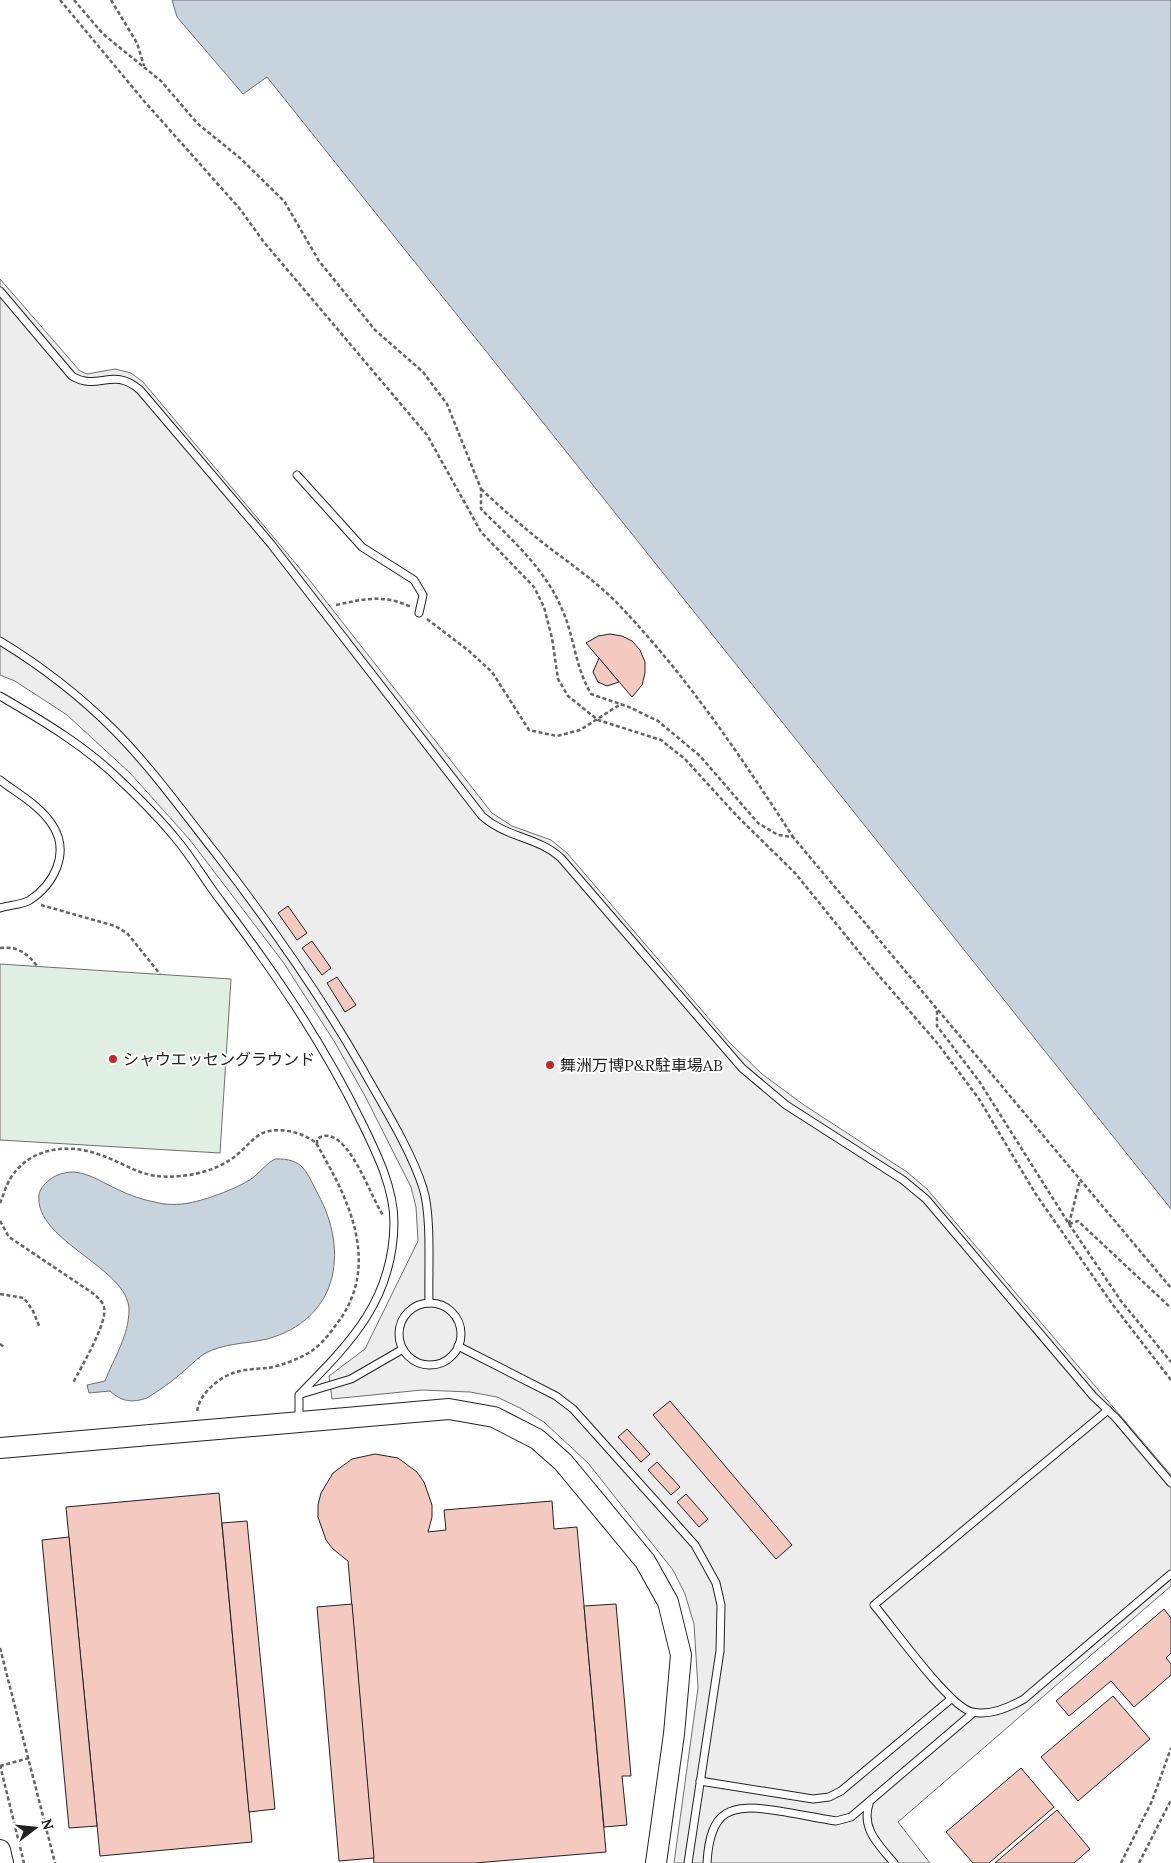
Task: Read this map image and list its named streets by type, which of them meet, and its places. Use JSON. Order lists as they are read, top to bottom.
{
  "places": ["シャウエッセングラウンド", "舞洲万博P&R駐車場AB"],
  "north": "right"
}
